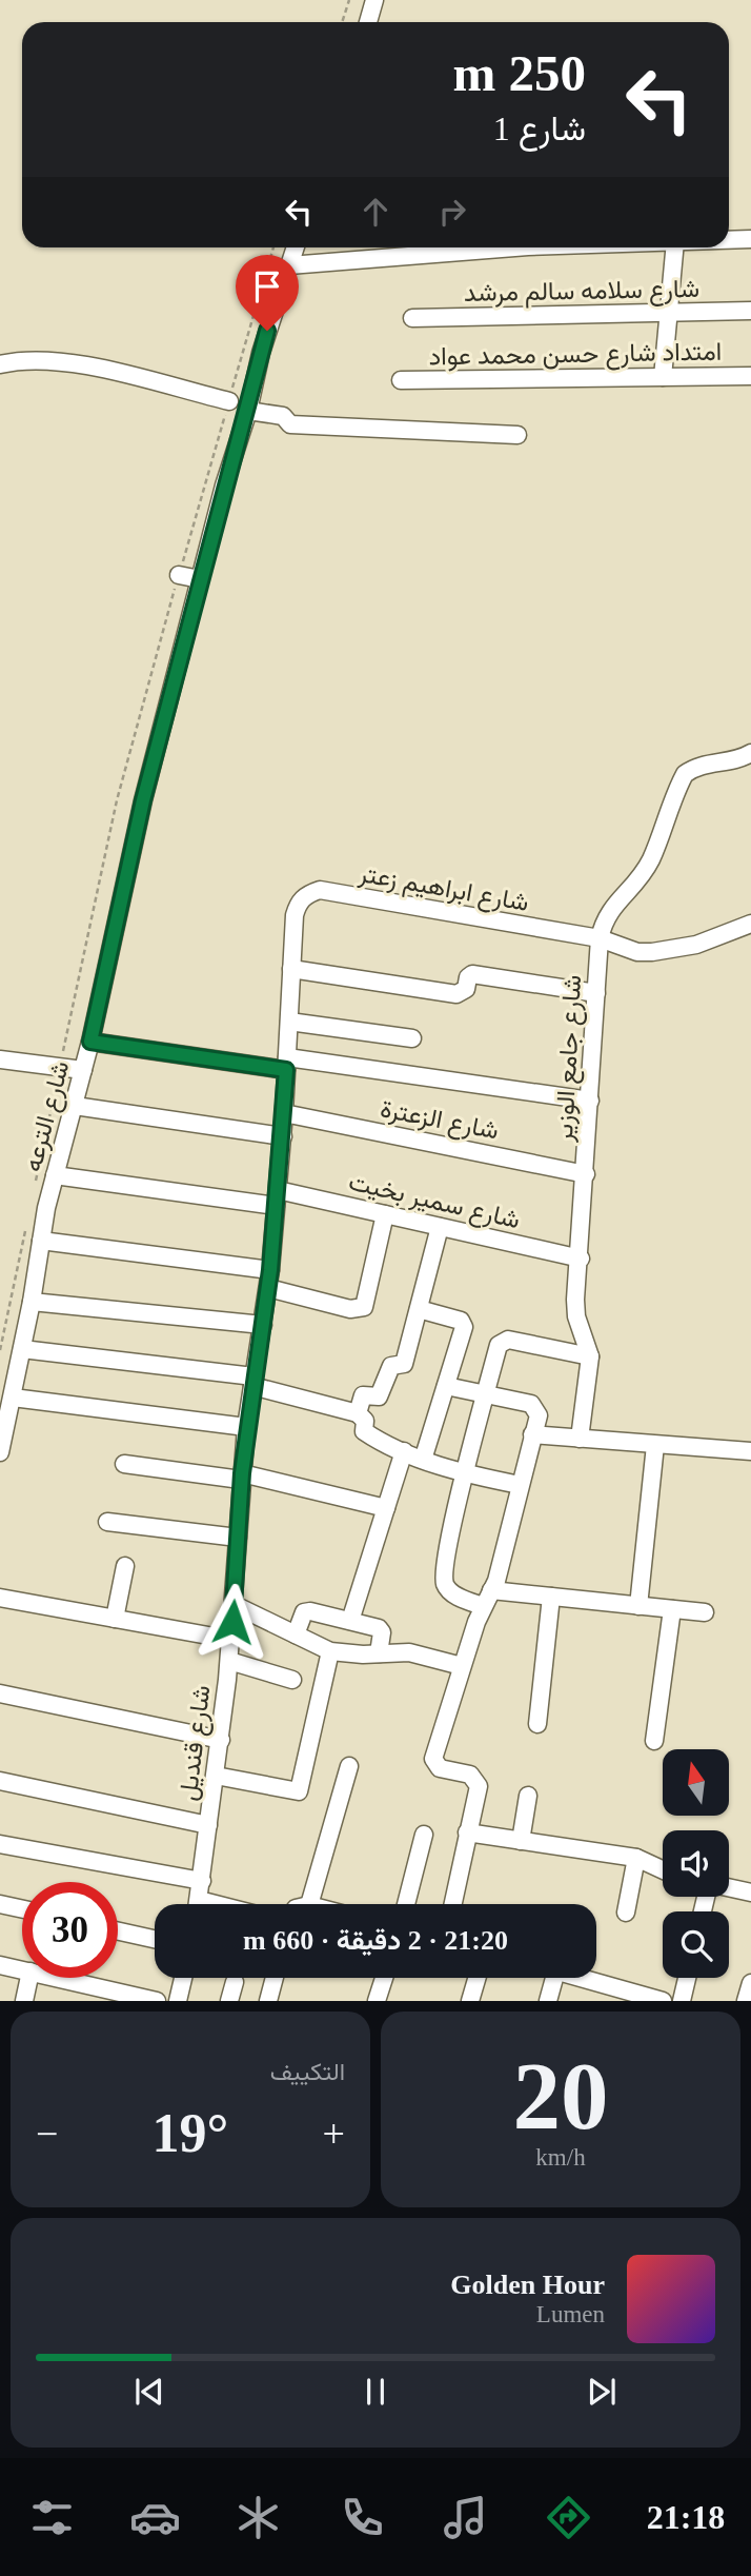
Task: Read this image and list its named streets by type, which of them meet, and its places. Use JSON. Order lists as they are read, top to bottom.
{
  "streets": {
    "street": [
      "شارع سلامه سالم مرشد",
      "امتداد شارع حسن محمد عواد",
      "شارع ابراهيم زعتر",
      "شارع جامع الوزير",
      "شارع الترعه",
      "شارع الزعترة",
      "شارع سمير بخيت",
      "شارع قنديل"
    ]
  },
  "crossings": [
    ["شارع ابراهيم زعتر", "شارع جامع الوزير"],
    ["شارع ابراهيم زعتر", "شارع قنديل"],
    ["شارع جامع الوزير", "شارع الزعترة"],
    ["شارع جامع الوزير", "شارع سمير بخيت"],
    ["شارع الترعه", "شارع سمير بخيت"],
    ["شارع الزعترة", "شارع قنديل"],
    ["شارع سمير بخيت", "شارع قنديل"]
  ],
  "north": "top",
  "page": {
    "turn": ["250 m", "شارع 1"],
    "limit": "30",
    "trip": "21:20 · 2 دقيقة · 660 m",
    "tile": [
      ["20", "km/h"],
      "التكييف"
    ],
    "heat": ["−", "19°", "+"],
    "song": ["Golden Hour", "Lumen"],
    "tabs": "21:18"
  }
}
